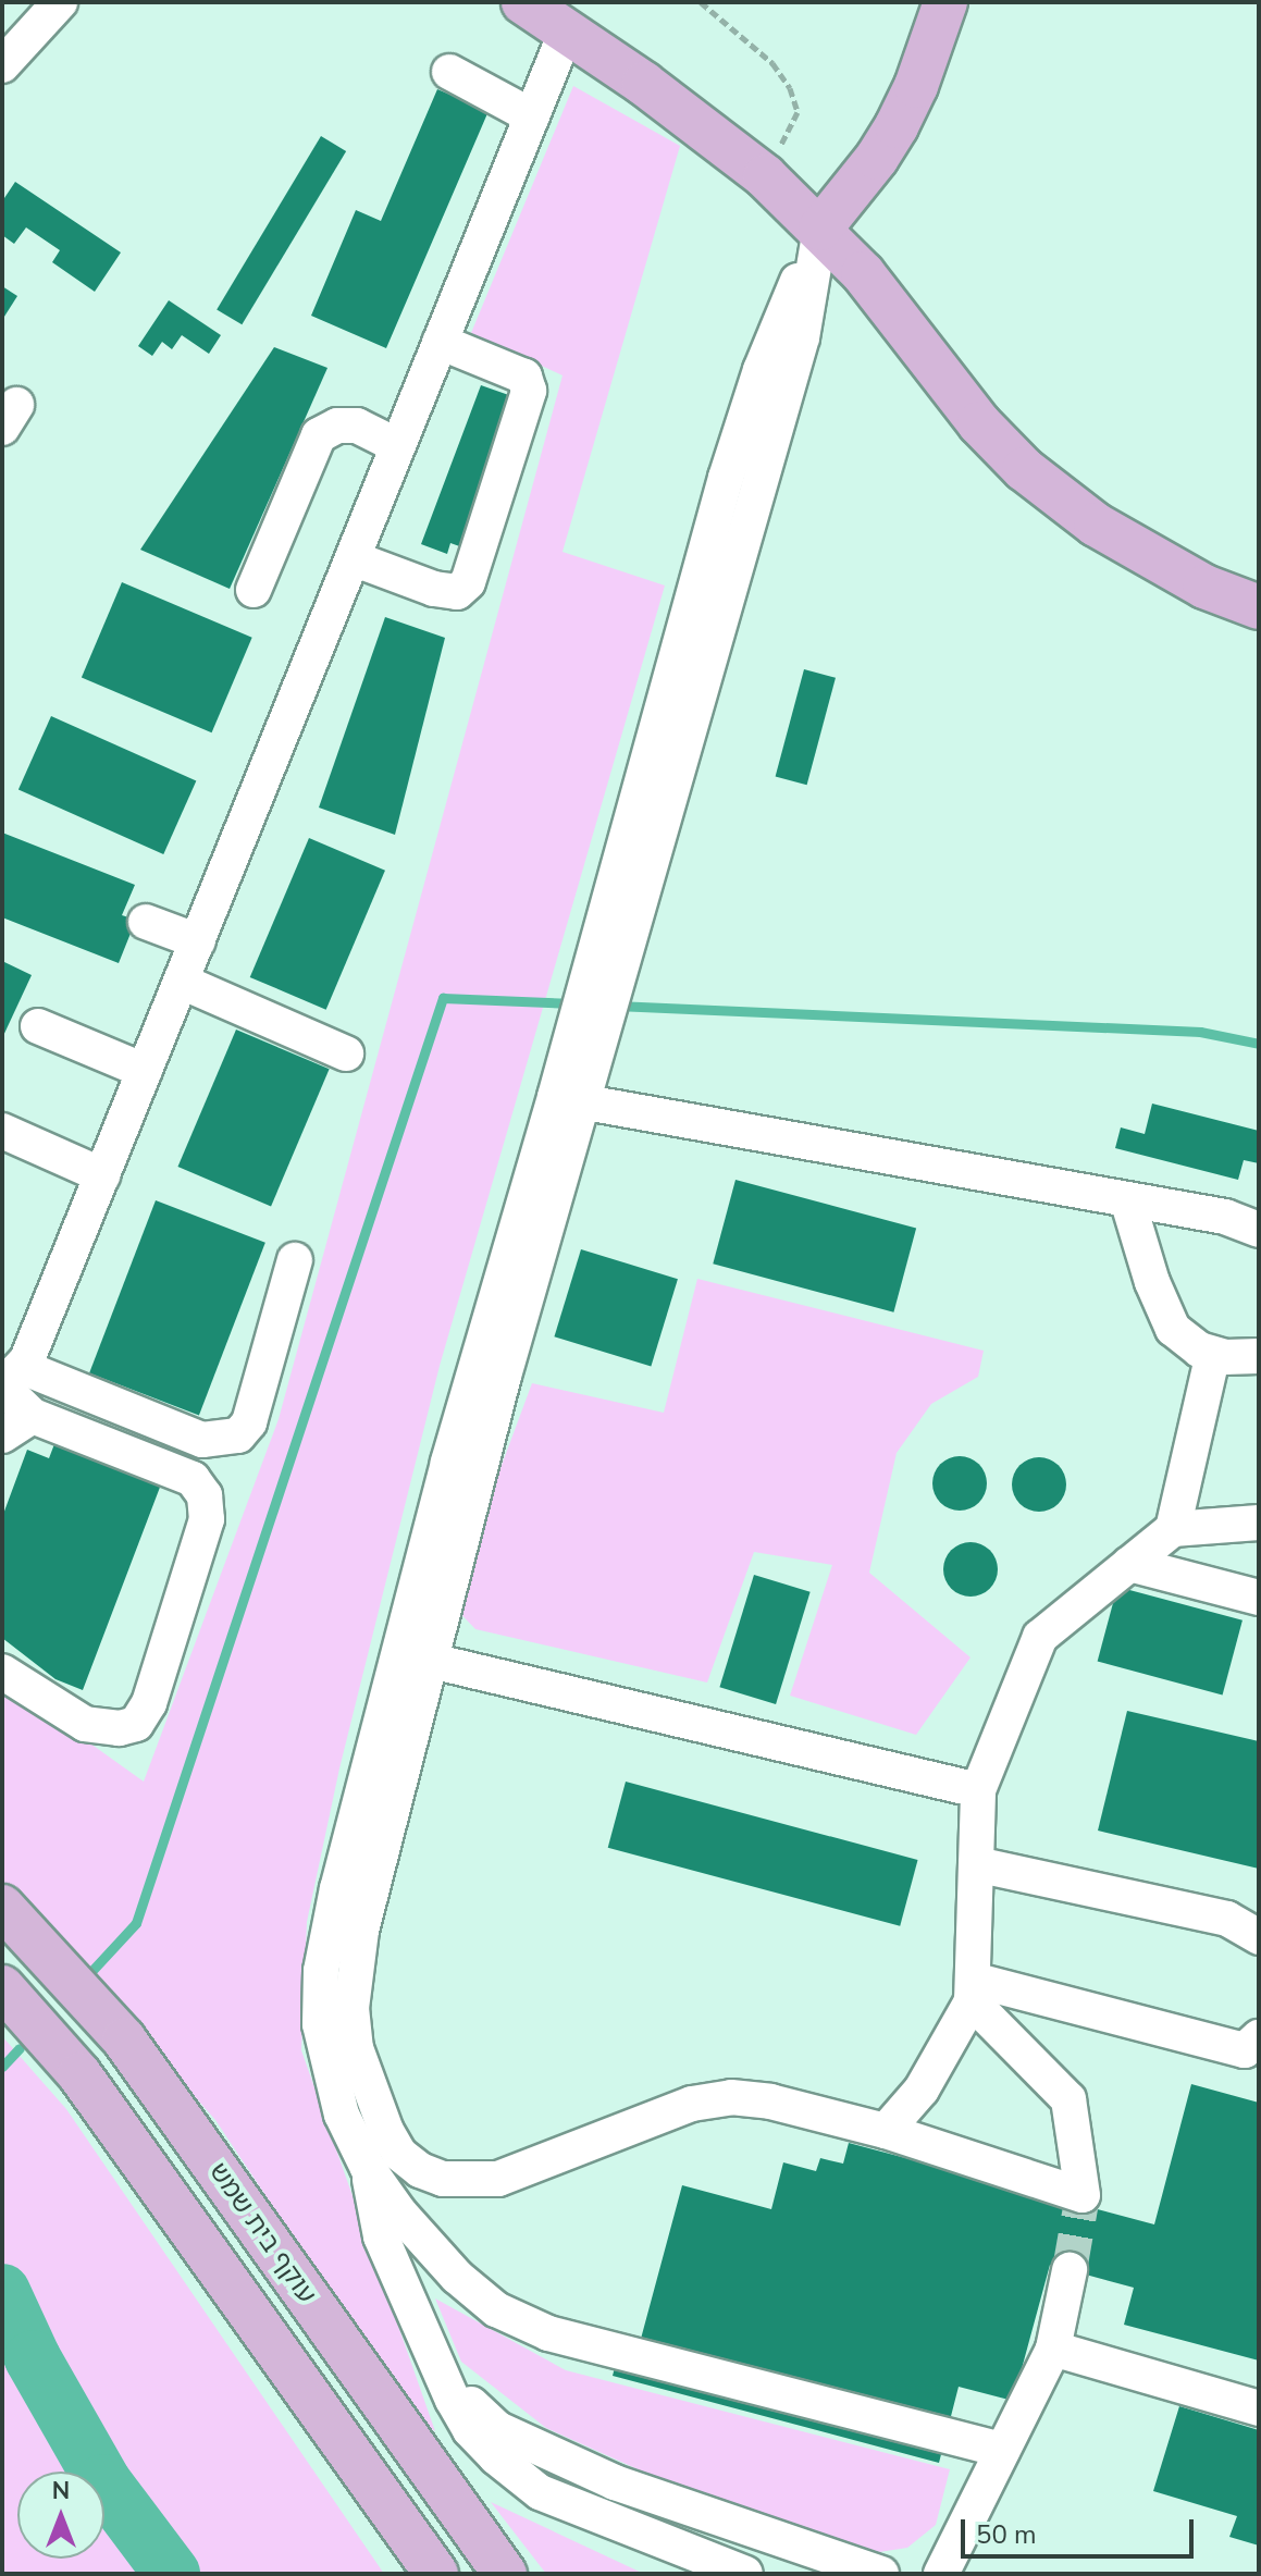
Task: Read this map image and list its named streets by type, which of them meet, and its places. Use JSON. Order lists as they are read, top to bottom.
{
  "streets": {
    "main road": ["עוקף בית שמש"]
  },
  "scale_bar": "50 m",
  "north": "top"
}
